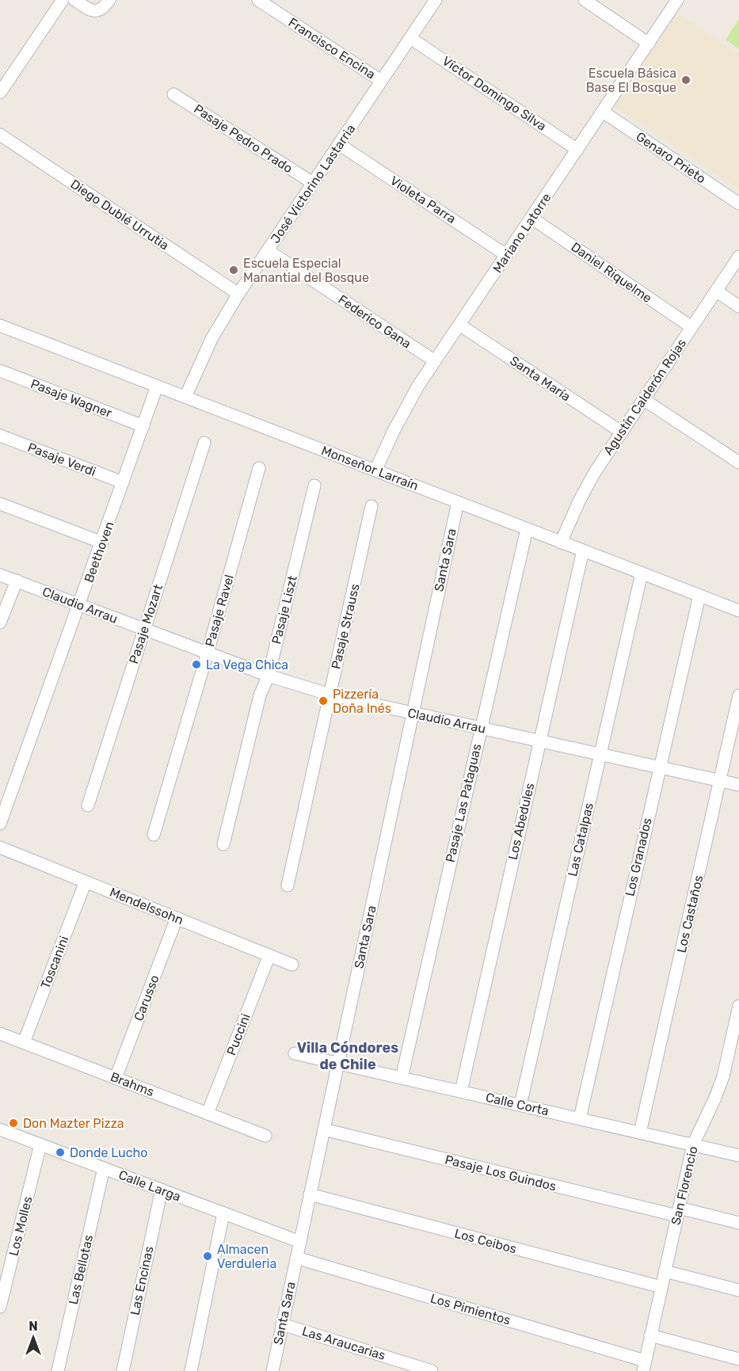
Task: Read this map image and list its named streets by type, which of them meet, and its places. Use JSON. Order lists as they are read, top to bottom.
{
  "streets": {
    "street": [
      "Francisco Encina",
      "Víctor Domingo Silva",
      "Pasaje Pedro Prado",
      "Genaro Prieto",
      "José Victorino Lastarria",
      "Violeta Parra",
      "Diego Dublé Urrutia",
      "Mariano Latorre",
      "Daniel Riquelme",
      "Federico Gana",
      "Santa María",
      "Agustín Calderón Rojas",
      "Pasaje Wagner",
      "Pasaje Verdi",
      "Monseñor Larraín",
      "Beethoven",
      "Santa Sara",
      "Claudio Arrau",
      "Pasaje Liszt",
      "Pasaje Ravel",
      "Pasaje Mozart",
      "Pasaje Strauss",
      "Pasaje Las Pataguas",
      "Los Abedules",
      "Las Catalpas",
      "Los Granados",
      "Mendelssohn",
      "Los Castaños",
      "Toscanini",
      "Carusso",
      "Puccini",
      "Brahms",
      "Calle Corta",
      "Pasaje Los Guindos",
      "Calle Larga",
      "San Florencio",
      "Los Molles",
      "Los Ceibos",
      "Las Bellotas",
      "Las Encinas",
      "Los Pimientos",
      "Las Araucarias"
    ]
  },
  "crossings": [
    ["Francisco Encina", "José Victorino Lastarria"],
    ["Víctor Domingo Silva", "José Victorino Lastarria"],
    ["Víctor Domingo Silva", "Mariano Latorre"],
    ["Pasaje Pedro Prado", "José Victorino Lastarria"],
    ["Genaro Prieto", "Mariano Latorre"],
    ["José Victorino Lastarria", "Violeta Parra"],
    ["José Victorino Lastarria", "Diego Dublé Urrutia"],
    ["José Victorino Lastarria", "Federico Gana"],
    ["José Victorino Lastarria", "Monseñor Larraín"],
    ["Violeta Parra", "Mariano Latorre"],
    ["Mariano Latorre", "Daniel Riquelme"],
    ["Mariano Latorre", "Federico Gana"],
    ["Mariano Latorre", "Santa María"],
    ["Mariano Latorre", "Monseñor Larraín"],
    ["Daniel Riquelme", "Agustín Calderón Rojas"],
    ["Santa María", "Agustín Calderón Rojas"],
    ["Agustín Calderón Rojas", "Monseñor Larraín"],
    ["Pasaje Wagner", "Beethoven"],
    ["Pasaje Verdi", "Beethoven"],
    ["Monseñor Larraín", "Beethoven"],
    ["Monseñor Larraín", "Santa Sara"],
    ["Monseñor Larraín", "Pasaje Las Pataguas"],
    ["Monseñor Larraín", "Los Abedules"],
    ["Monseñor Larraín", "Las Catalpas"],
    ["Monseñor Larraín", "Los Granados"],
    ["Beethoven", "Claudio Arrau"],
    ["Santa Sara", "Claudio Arrau"],
    ["Santa Sara", "Calle Corta"],
    ["Santa Sara", "Pasaje Los Guindos"],
    ["Santa Sara", "Calle Larga"],
    ["Santa Sara", "Los Ceibos"],
    ["Santa Sara", "Los Pimientos"],
    ["Santa Sara", "Las Araucarias"],
    ["Claudio Arrau", "Pasaje Liszt"],
    ["Claudio Arrau", "Pasaje Ravel"],
    ["Claudio Arrau", "Pasaje Mozart"],
    ["Claudio Arrau", "Pasaje Strauss"],
    ["Claudio Arrau", "Pasaje Las Pataguas"],
    ["Claudio Arrau", "Los Abedules"],
    ["Claudio Arrau", "Las Catalpas"],
    ["Claudio Arrau", "Los Granados"],
    ["Claudio Arrau", "Los Castaños"],
    ["Pasaje Las Pataguas", "Calle Corta"],
    ["Los Abedules", "Calle Corta"],
    ["Las Catalpas", "Calle Corta"],
    ["Los Granados", "Calle Corta"],
    ["Mendelssohn", "Toscanini"],
    ["Mendelssohn", "Carusso"],
    ["Mendelssohn", "Puccini"],
    ["Los Castaños", "Calle Corta"],
    ["Toscanini", "Brahms"],
    ["Carusso", "Brahms"],
    ["Puccini", "Brahms"],
    ["Calle Corta", "San Florencio"],
    ["Pasaje Los Guindos", "San Florencio"],
    ["Calle Larga", "Los Molles"],
    ["Calle Larga", "Las Bellotas"],
    ["Calle Larga", "Las Encinas"],
    ["San Florencio", "Los Ceibos"],
    ["San Florencio", "Los Pimientos"]
  ],
  "districts": ["Villa Cóndores de Chile"],
  "places": [
    "Escuela Básica Base El Bosque",
    "Escuela Especial Manantial del Bosque",
    "La Vega Chica",
    "Pizzería Doña Inés",
    "Don Mazter Pizza",
    "Donde Lucho",
    "Almacen Verduleria"
  ],
  "north": "top"
}
